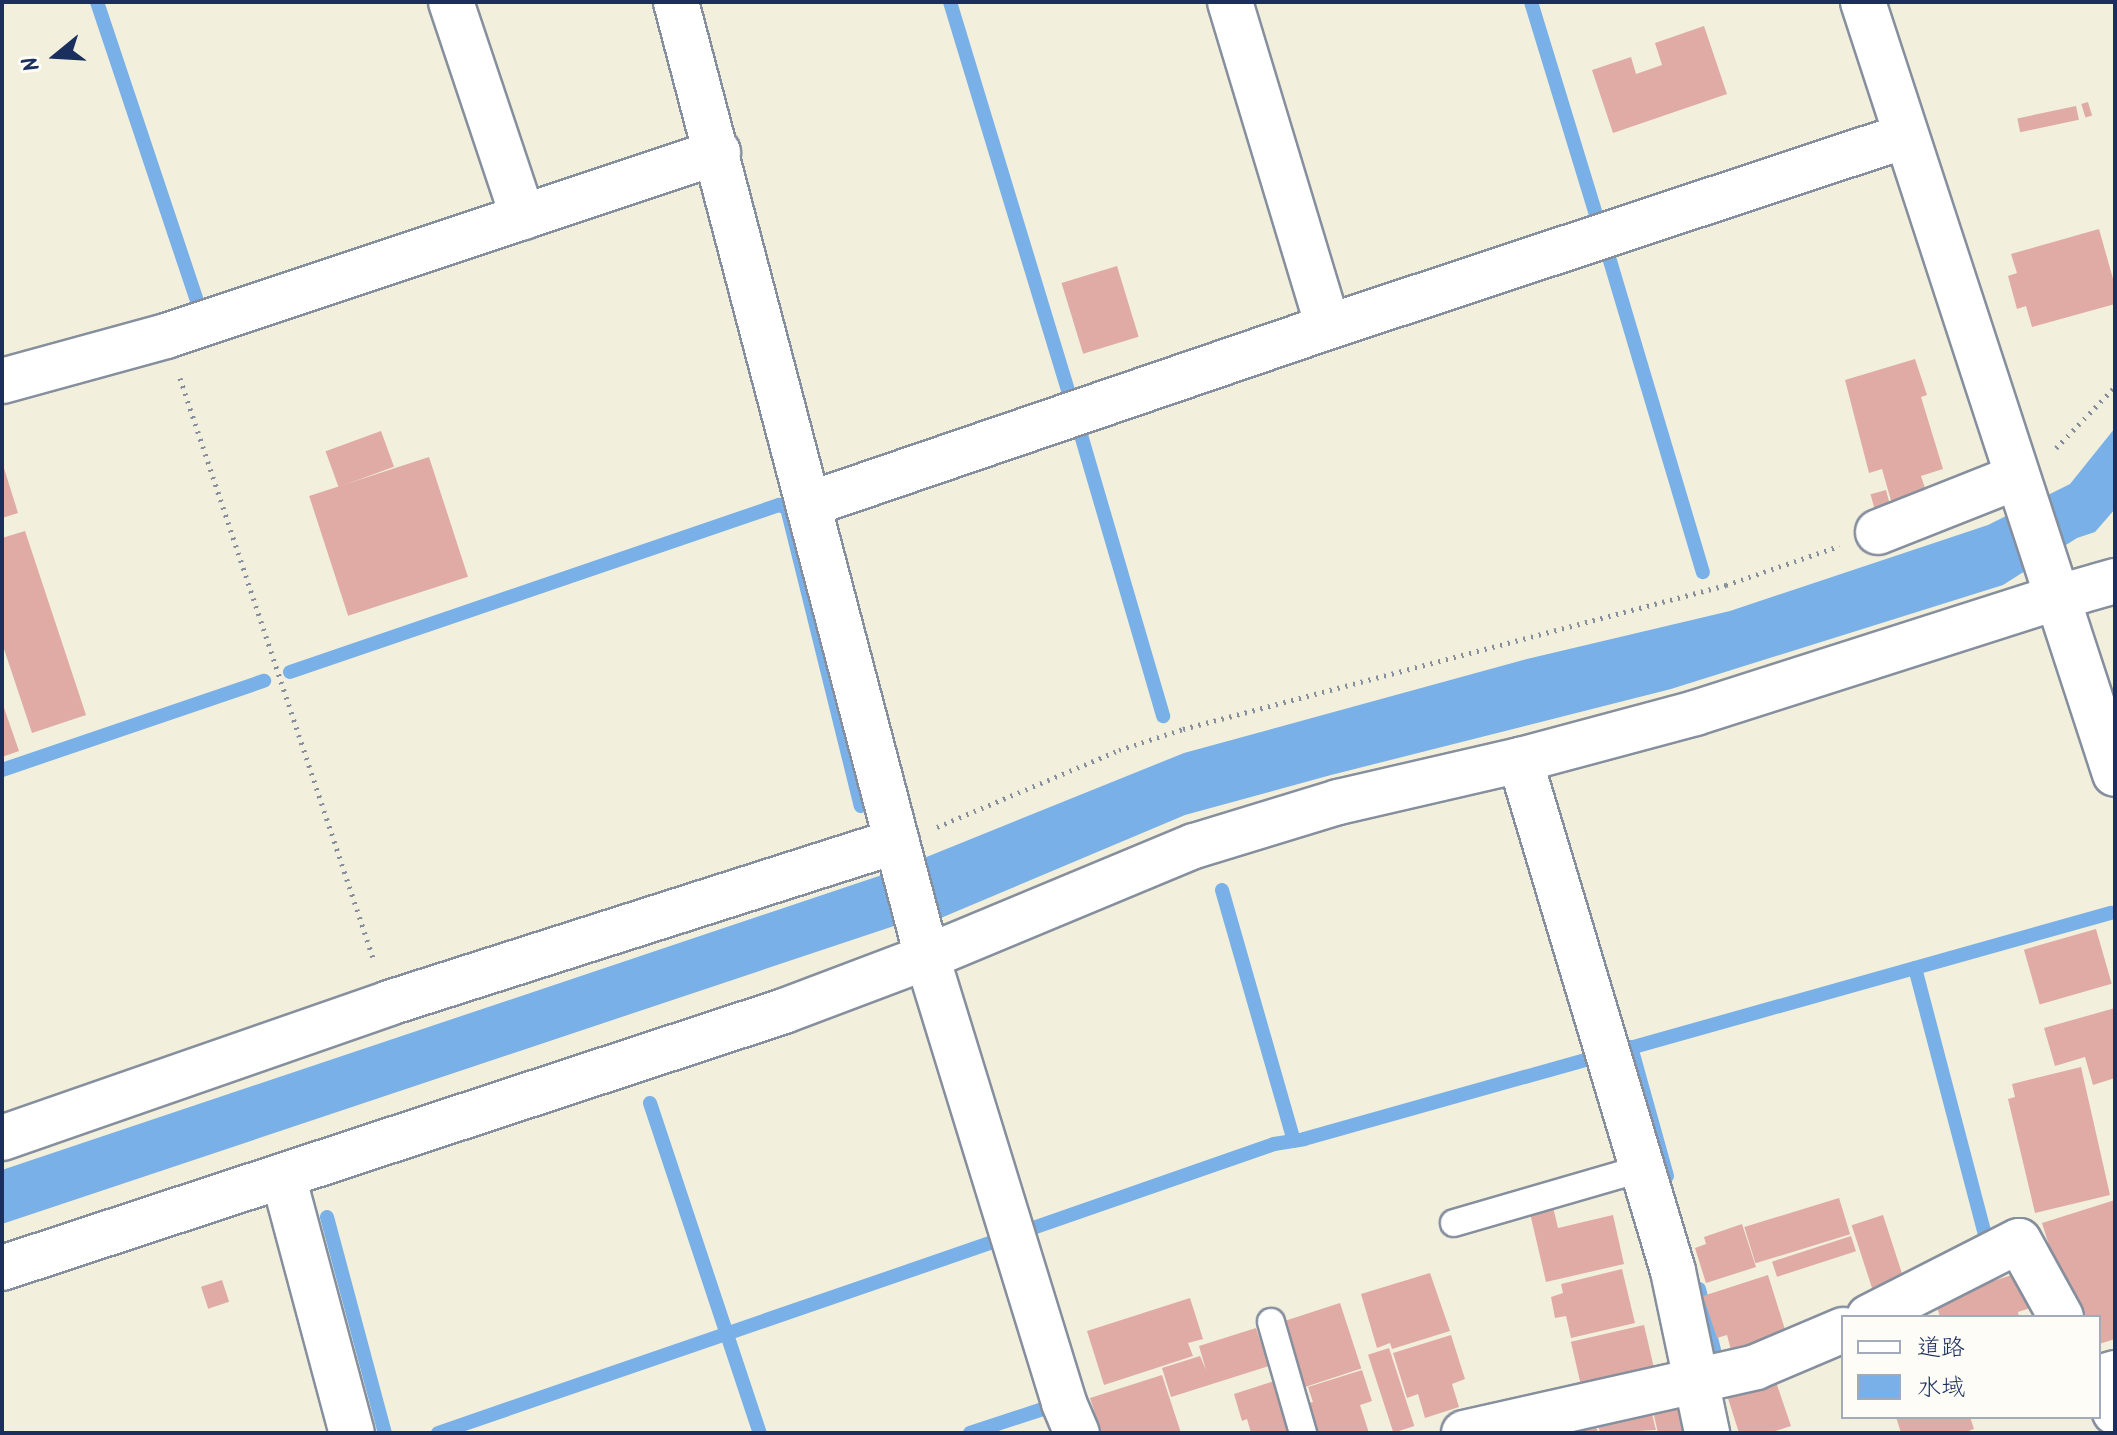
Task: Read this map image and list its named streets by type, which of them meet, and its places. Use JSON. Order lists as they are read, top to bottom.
{
  "legend": ["道路", "水域"],
  "north": "left"
}
